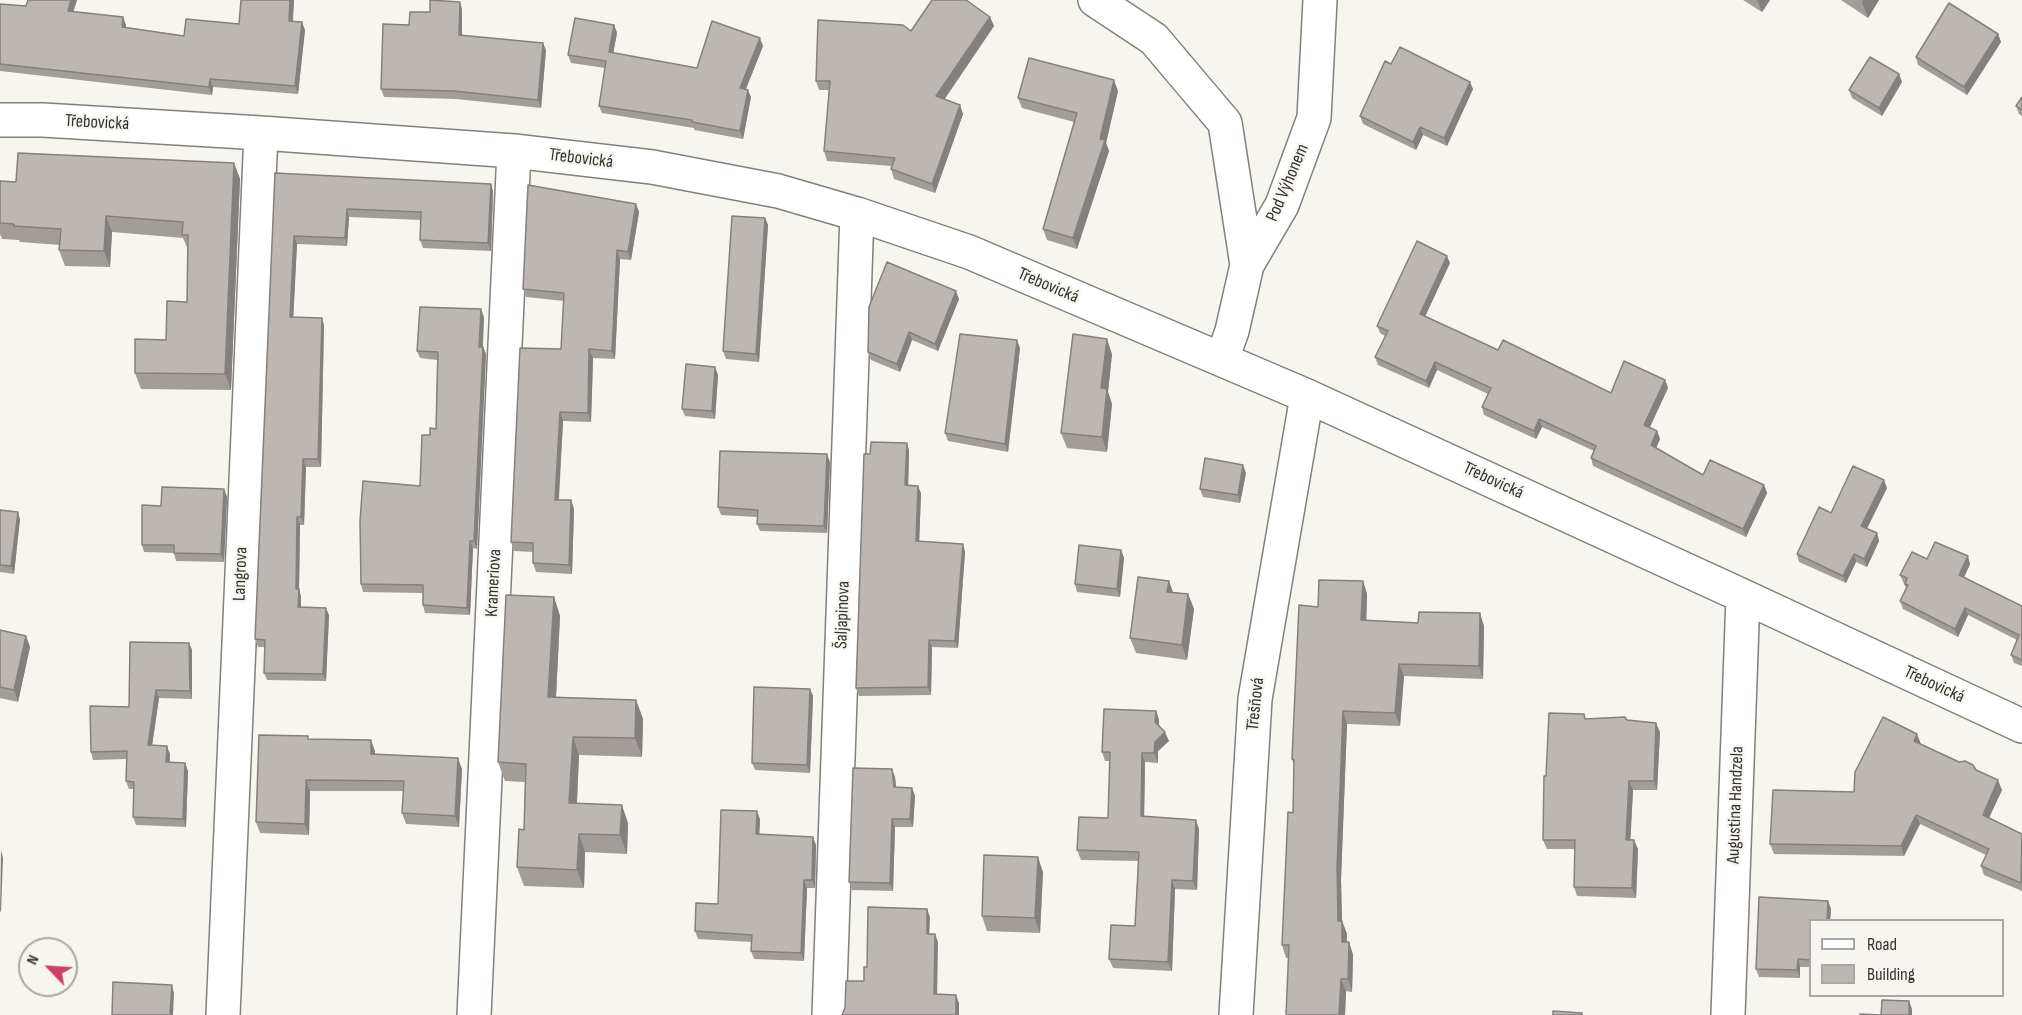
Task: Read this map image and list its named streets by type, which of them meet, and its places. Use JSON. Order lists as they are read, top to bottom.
{
  "streets": {
    "street": [
      "Třebovická",
      "Pod Výhonem",
      "Langrova",
      "Krameriova",
      "Šaljapinova",
      "Třešňová",
      "Augustina Handzela"
    ]
  },
  "crossings": [
    ["Třebovická", "Pod Výhonem"],
    ["Třebovická", "Langrova"],
    ["Třebovická", "Krameriova"],
    ["Třebovická", "Šaljapinova"],
    ["Třebovická", "Třešňová"],
    ["Třebovická", "Augustina Handzela"]
  ],
  "legend": ["Road", "Building"],
  "north": "top left"
}
